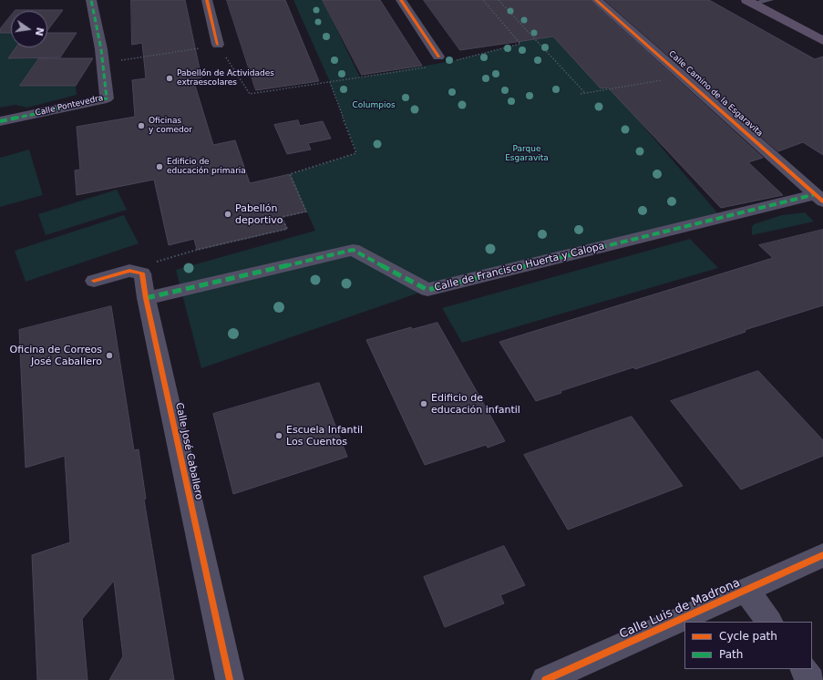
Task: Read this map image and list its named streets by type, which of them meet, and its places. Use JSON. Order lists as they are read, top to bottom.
{
  "streets": {
    "street": [
      "Calle Camino de la Esgaravita",
      "Calle Pontevedra",
      "Calle de Francisco Huerta y Calopa",
      "Calle José Caballero",
      "Calle Luis de Madrona"
    ]
  },
  "crossings": [
    ["Calle Camino de la Esgaravita", "Calle de Francisco Huerta y Calopa"],
    ["Calle de Francisco Huerta y Calopa", "Calle José Caballero"]
  ],
  "parks": ["Columpios", "Parque Esgaravita"],
  "places": [
    "Pabellón de Actividades extraescolares",
    "Oficinas y comedor",
    "Edificio de educación primaria",
    "Pabellón deportivo",
    "Oficina de Correos José Caballero",
    "Edificio de educación infantil",
    "Escuela Infantil Los Cuentos"
  ],
  "legend": ["Cycle path", "Path"],
  "north": "right"
}
